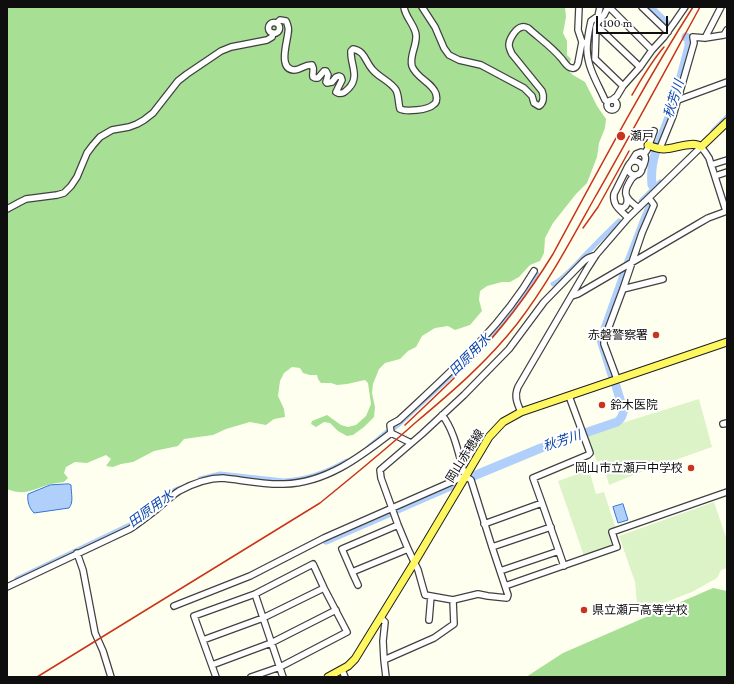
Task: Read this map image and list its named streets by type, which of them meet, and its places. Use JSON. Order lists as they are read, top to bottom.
{
  "streets": {
    "main road": ["岡山赤穂線"]
  },
  "water": ["秋芳川", "田原用水"],
  "places": [
    "瀬戸",
    "赤磐警察署",
    "鈴木医院",
    "岡山市立瀬戸中学校",
    "県立瀬戸高等学校"
  ],
  "scale_bar": "100 m"
}
